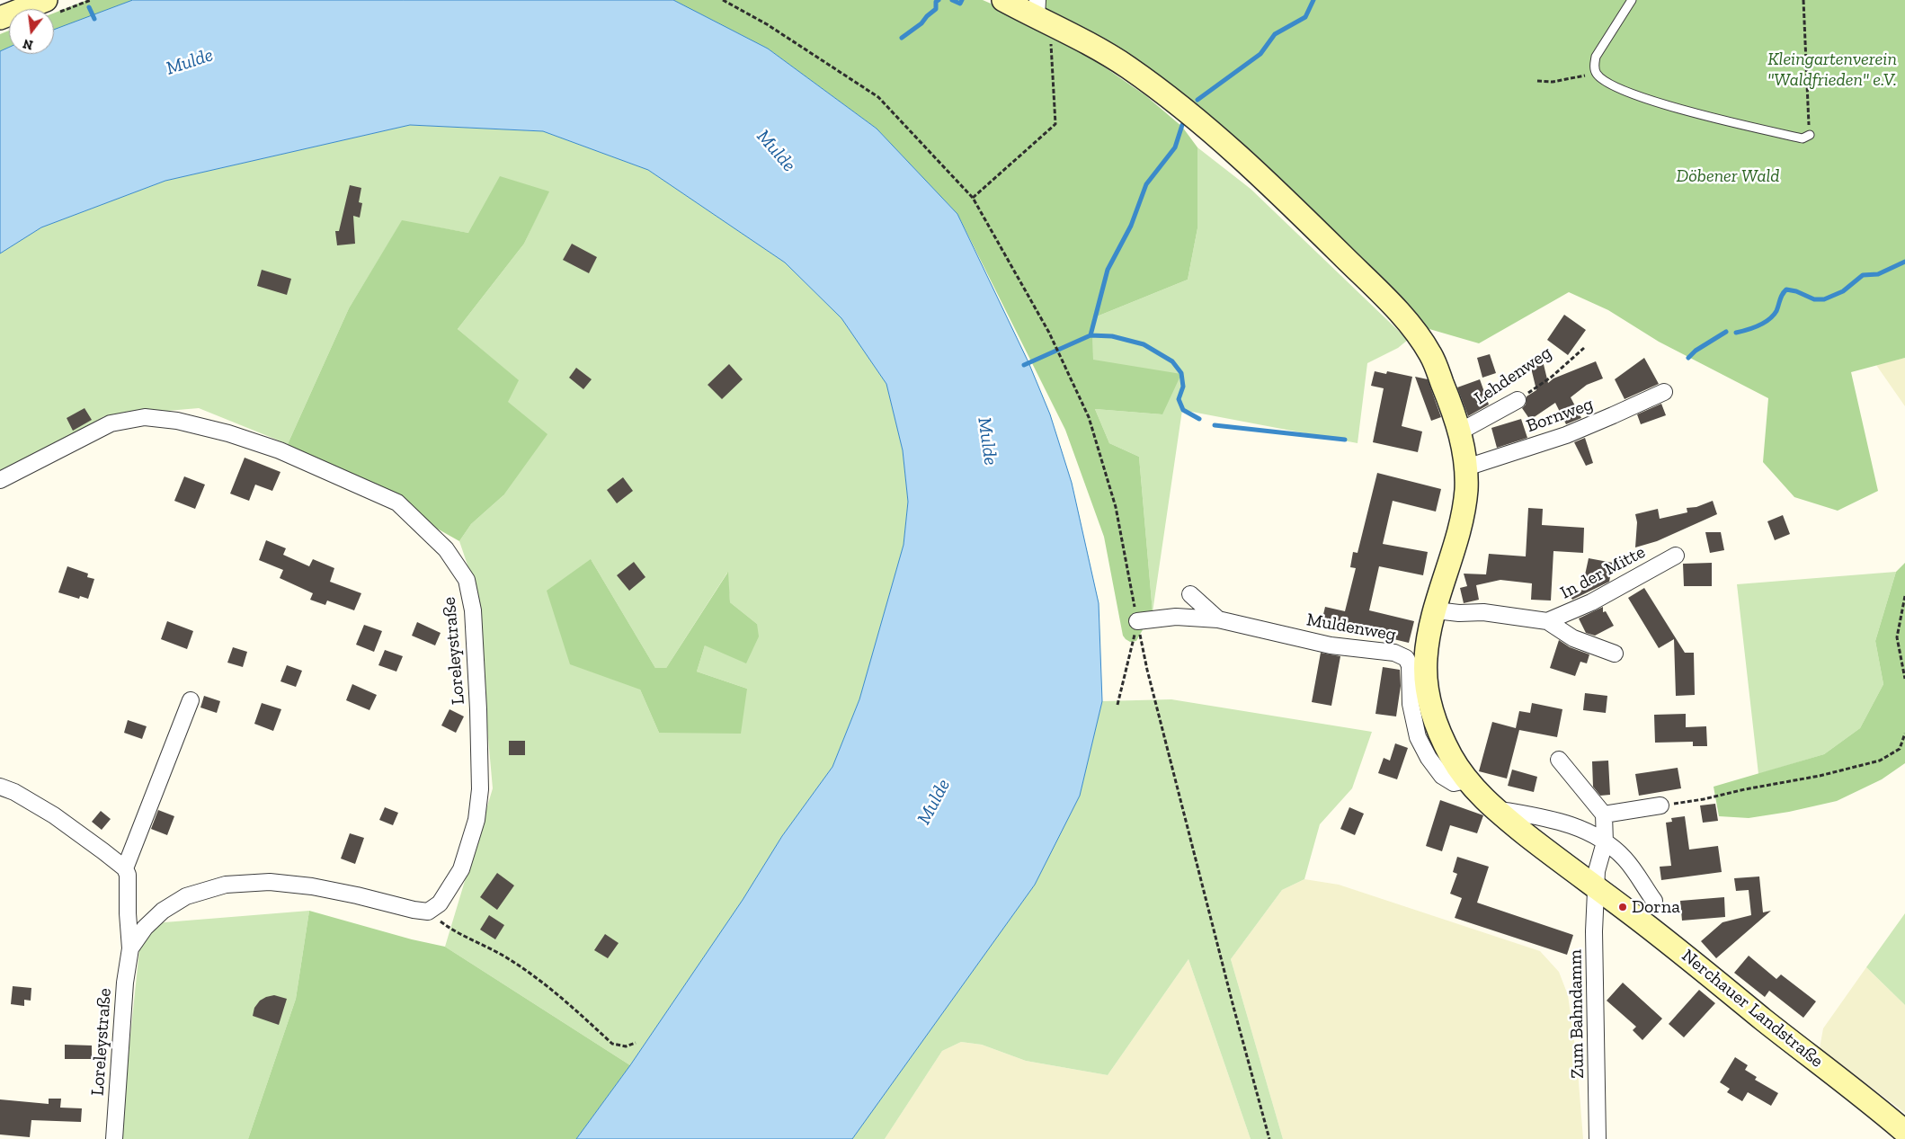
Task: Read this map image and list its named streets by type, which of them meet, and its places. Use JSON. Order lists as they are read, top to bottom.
{
  "streets": {
    "main road": ["Nerchauer Landstraße"],
    "street": [
      "Lehdenweg",
      "Bornweg",
      "In der Mitte",
      "Muldenweg",
      "Loreleystraße",
      "Zum Bahndamm"
    ]
  },
  "crossings": [
    ["Lehdenweg", "Nerchauer Landstraße"],
    ["Bornweg", "Nerchauer Landstraße"],
    ["In der Mitte", "Nerchauer Landstraße"],
    ["Muldenweg", "Nerchauer Landstraße"],
    ["Nerchauer Landstraße", "Zum Bahndamm"]
  ],
  "water": ["Mulde"],
  "parks": ["Kleingartenverein \"Waldfrieden\" e.V.", "Döbener Wald"],
  "places": ["Dorna"],
  "north": "bottom"
}
